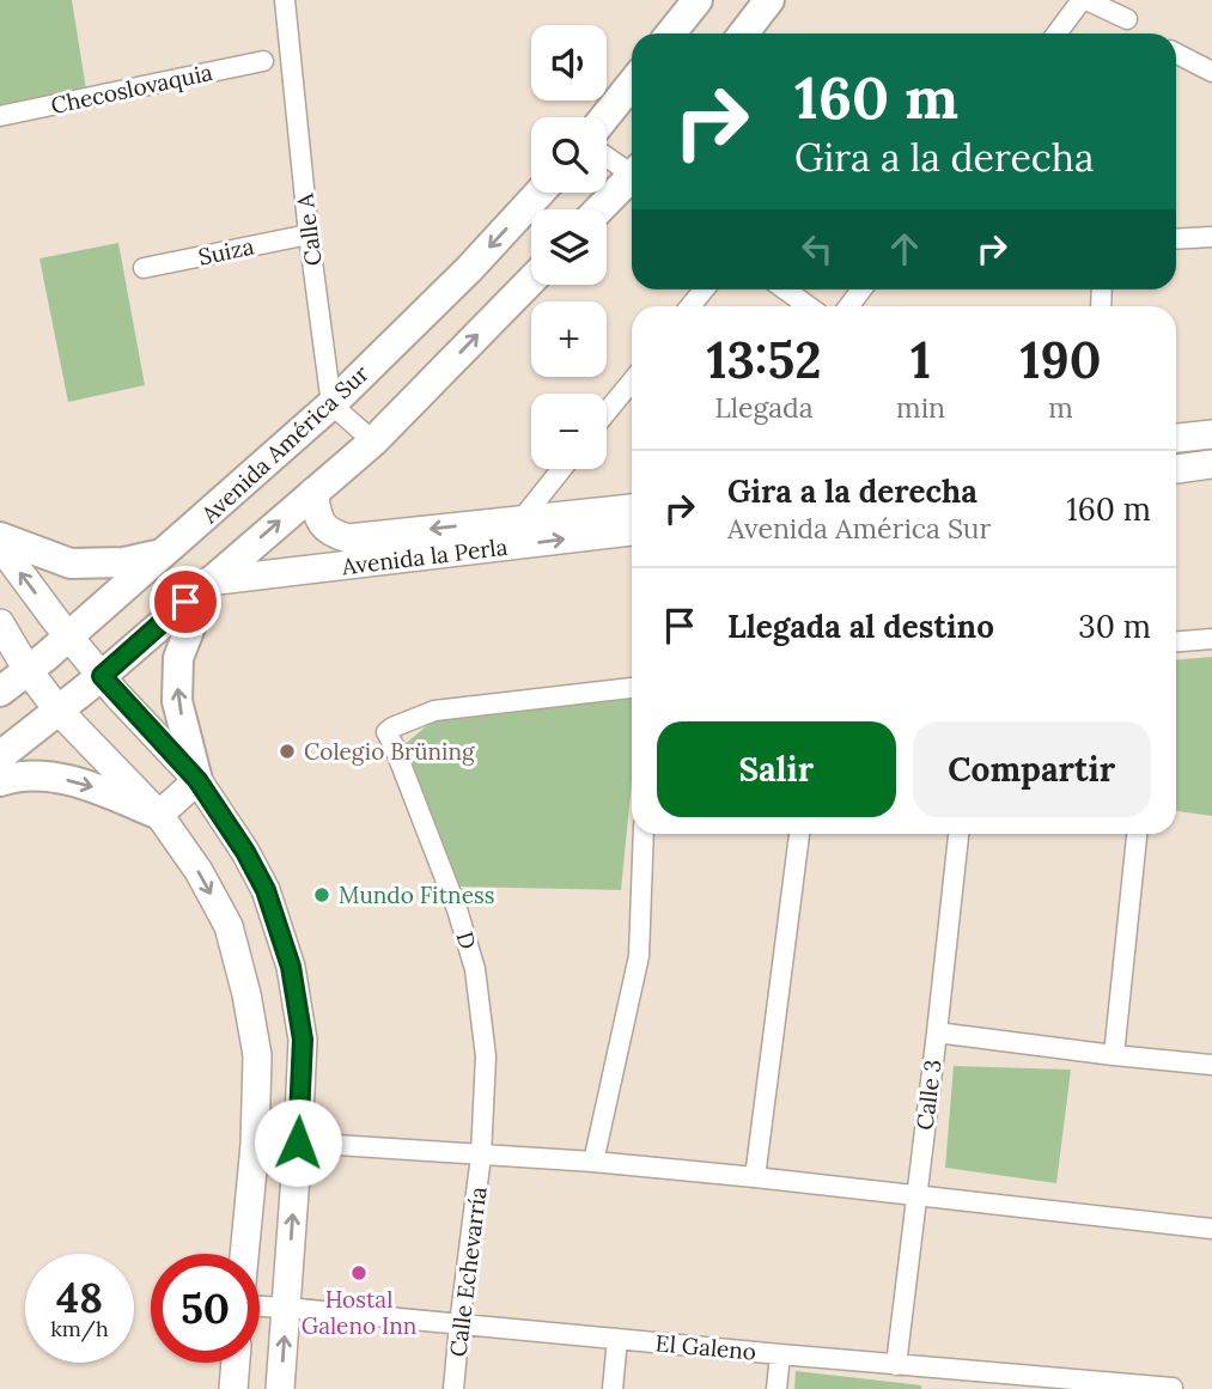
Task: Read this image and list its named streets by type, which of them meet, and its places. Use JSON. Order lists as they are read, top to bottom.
{
  "streets": {
    "main road": ["Avenida América Sur", "Avenida la Perla"],
    "street": [
      "Checoslovaquia",
      "Calle A",
      "Suiza",
      "D",
      "Calle 3",
      "Calle Echevarría",
      "El Galeno"
    ]
  },
  "crossings": [
    ["Calle A", "Suiza"],
    ["Calle A", "Avenida América Sur"],
    ["D", "Calle Echevarría"],
    ["Calle 3", "El Galeno"],
    ["Calle Echevarría", "El Galeno"]
  ],
  "places": ["Colegio Brüning", "Mundo Fitness", "Hostal Galeno Inn"],
  "page": {
    "map_buttons": ["+", "−"],
    "turn": ["160 m", "Gira a la derecha"],
    "eta": [
      "13:52",
      "Llegada",
      "1",
      "min",
      "190",
      "m"
    ],
    "list": [
      {
        "name": "Gira a la derecha",
        "note": "Avenida América Sur",
        "value": "160 m"
      },
      {
        "name": "Llegada al destino",
        "value": "30 m"
      }
    ],
    "buttons": ["Salir", "Compartir"],
    "speed": "48 km/h",
    "limit": "50"
  }
}
